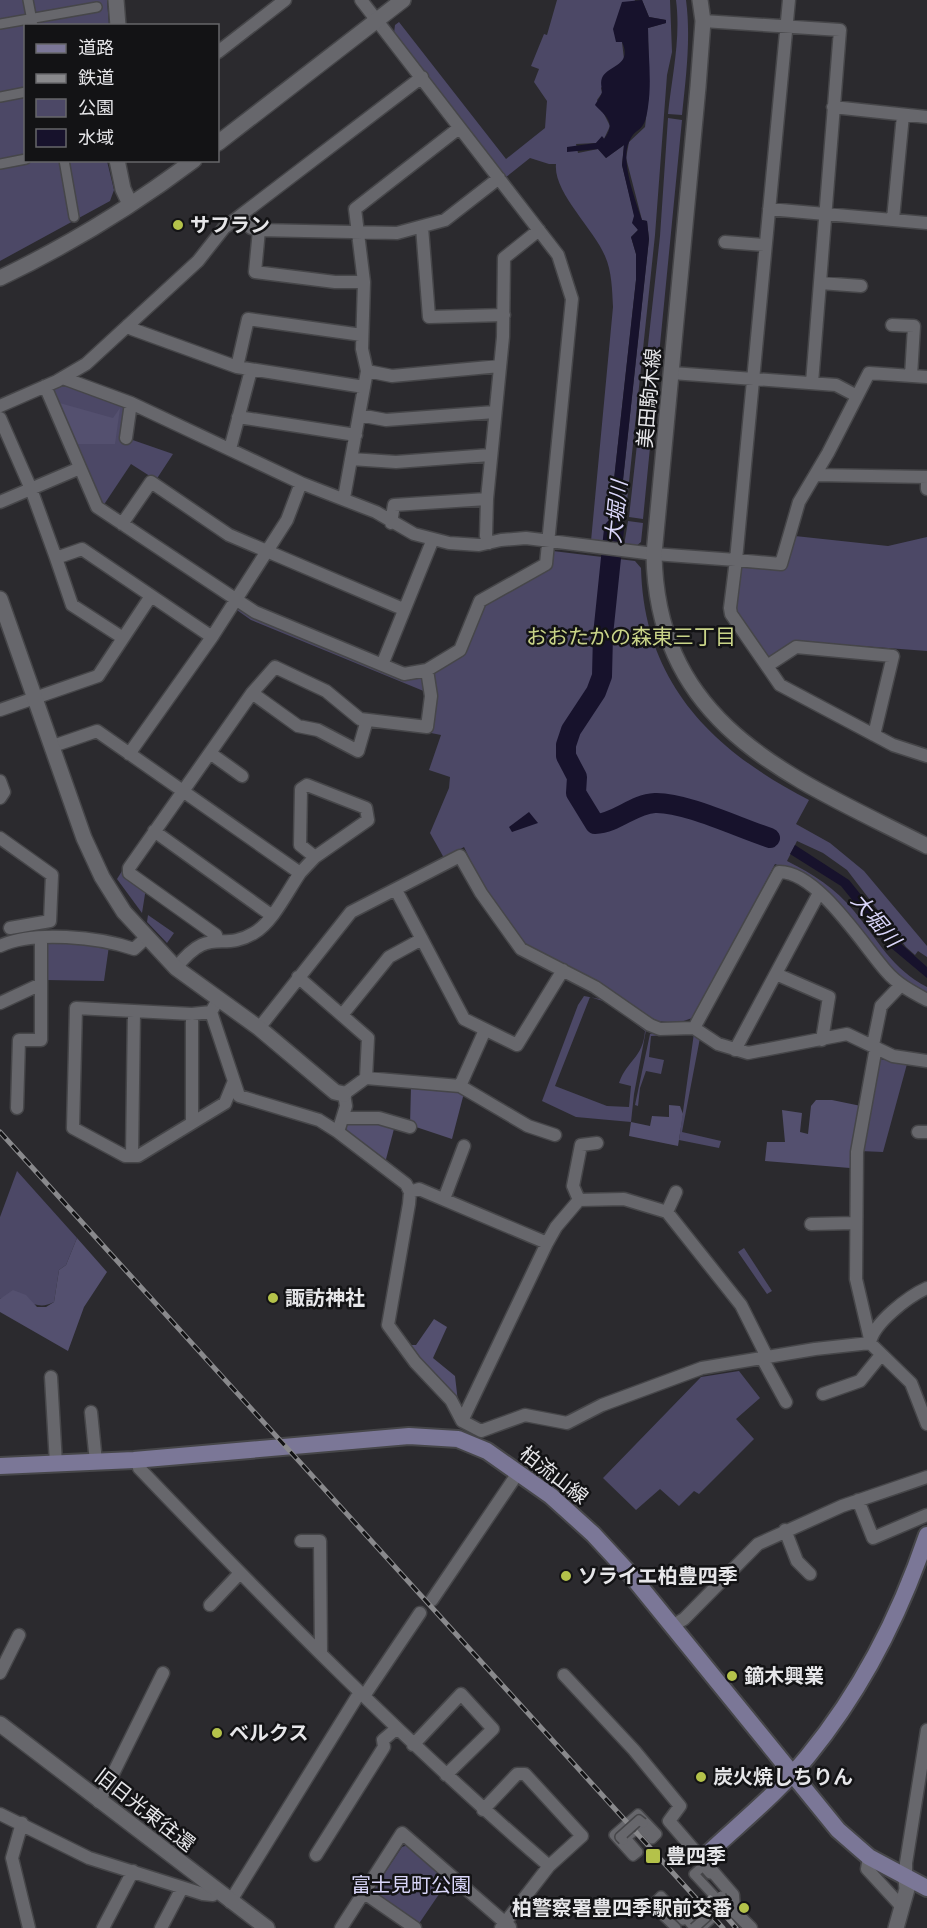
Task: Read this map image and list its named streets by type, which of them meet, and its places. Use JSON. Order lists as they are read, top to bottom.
{
  "streets": {
    "main road": ["柏流山線"],
    "street": ["美田駒木線", "旧日光東往還"]
  },
  "districts": ["おおたかの森東三丁目"],
  "water": ["大堀川"],
  "parks": ["富士見町公園"],
  "places": {
    "other": [
      "サフラン",
      "諏訪神社",
      "ソライエ柏豊四季",
      "鏑木興業",
      "ベルクス",
      "炭火焼しちりん",
      "柏警察署豊四季駅前交番"
    ],
    "transit": ["豊四季"]
  },
  "legend": [
    "道路",
    "鉄道",
    "公園",
    "水域"
  ]
}
